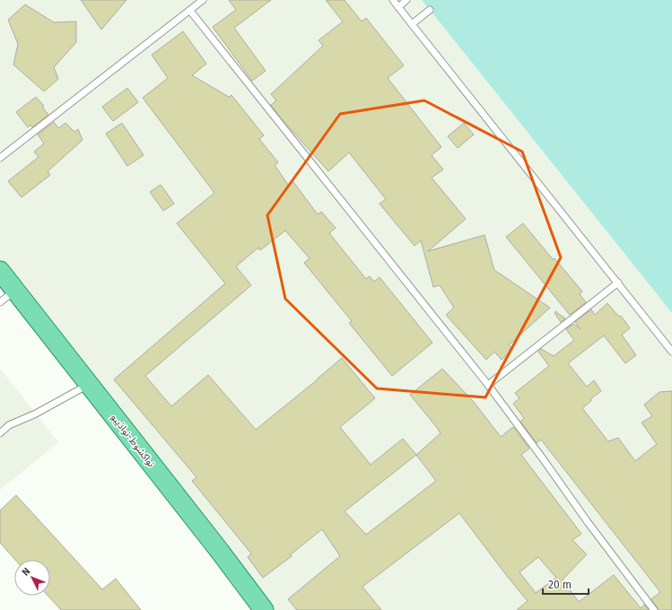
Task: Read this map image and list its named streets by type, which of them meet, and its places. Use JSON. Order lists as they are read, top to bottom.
{
  "streets": {
    "main road": ["نواكشوط-نواذيبو"]
  },
  "scale_bar": "20 m",
  "north": "top left"
}
